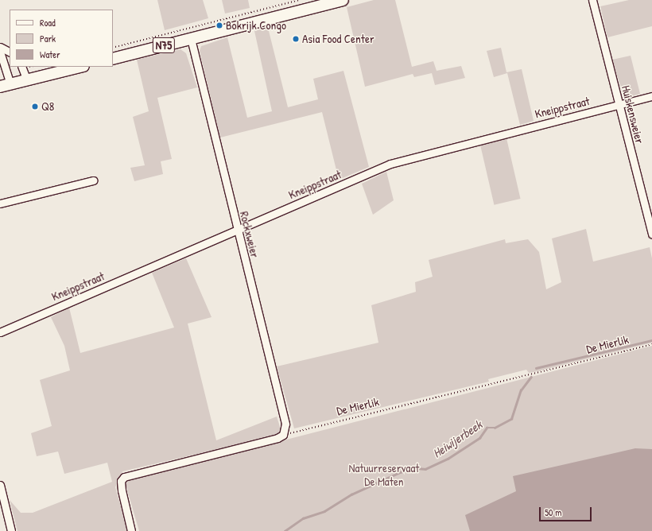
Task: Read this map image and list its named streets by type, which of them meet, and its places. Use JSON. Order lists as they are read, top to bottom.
{
  "streets": {
    "main road": ["N75"],
    "street": ["Kneippstraat", "Huiskensweier", "Rockxweier"],
    "path": ["De Mierlik"]
  },
  "crossings": [
    ["N75", "Rockxweier"],
    ["Kneippstraat", "Huiskensweier"],
    ["Kneippstraat", "Rockxweier"],
    ["Rockxweier", "De Mierlik"]
  ],
  "water": ["Heiwijerbeek"],
  "parks": ["Natuurreservaat De Maten"],
  "places": ["Bokrijk Congo", "Asia Food Center", "Q8"],
  "legend": ["Road", "Park", "Water"],
  "scale_bar": "50 m"
}
